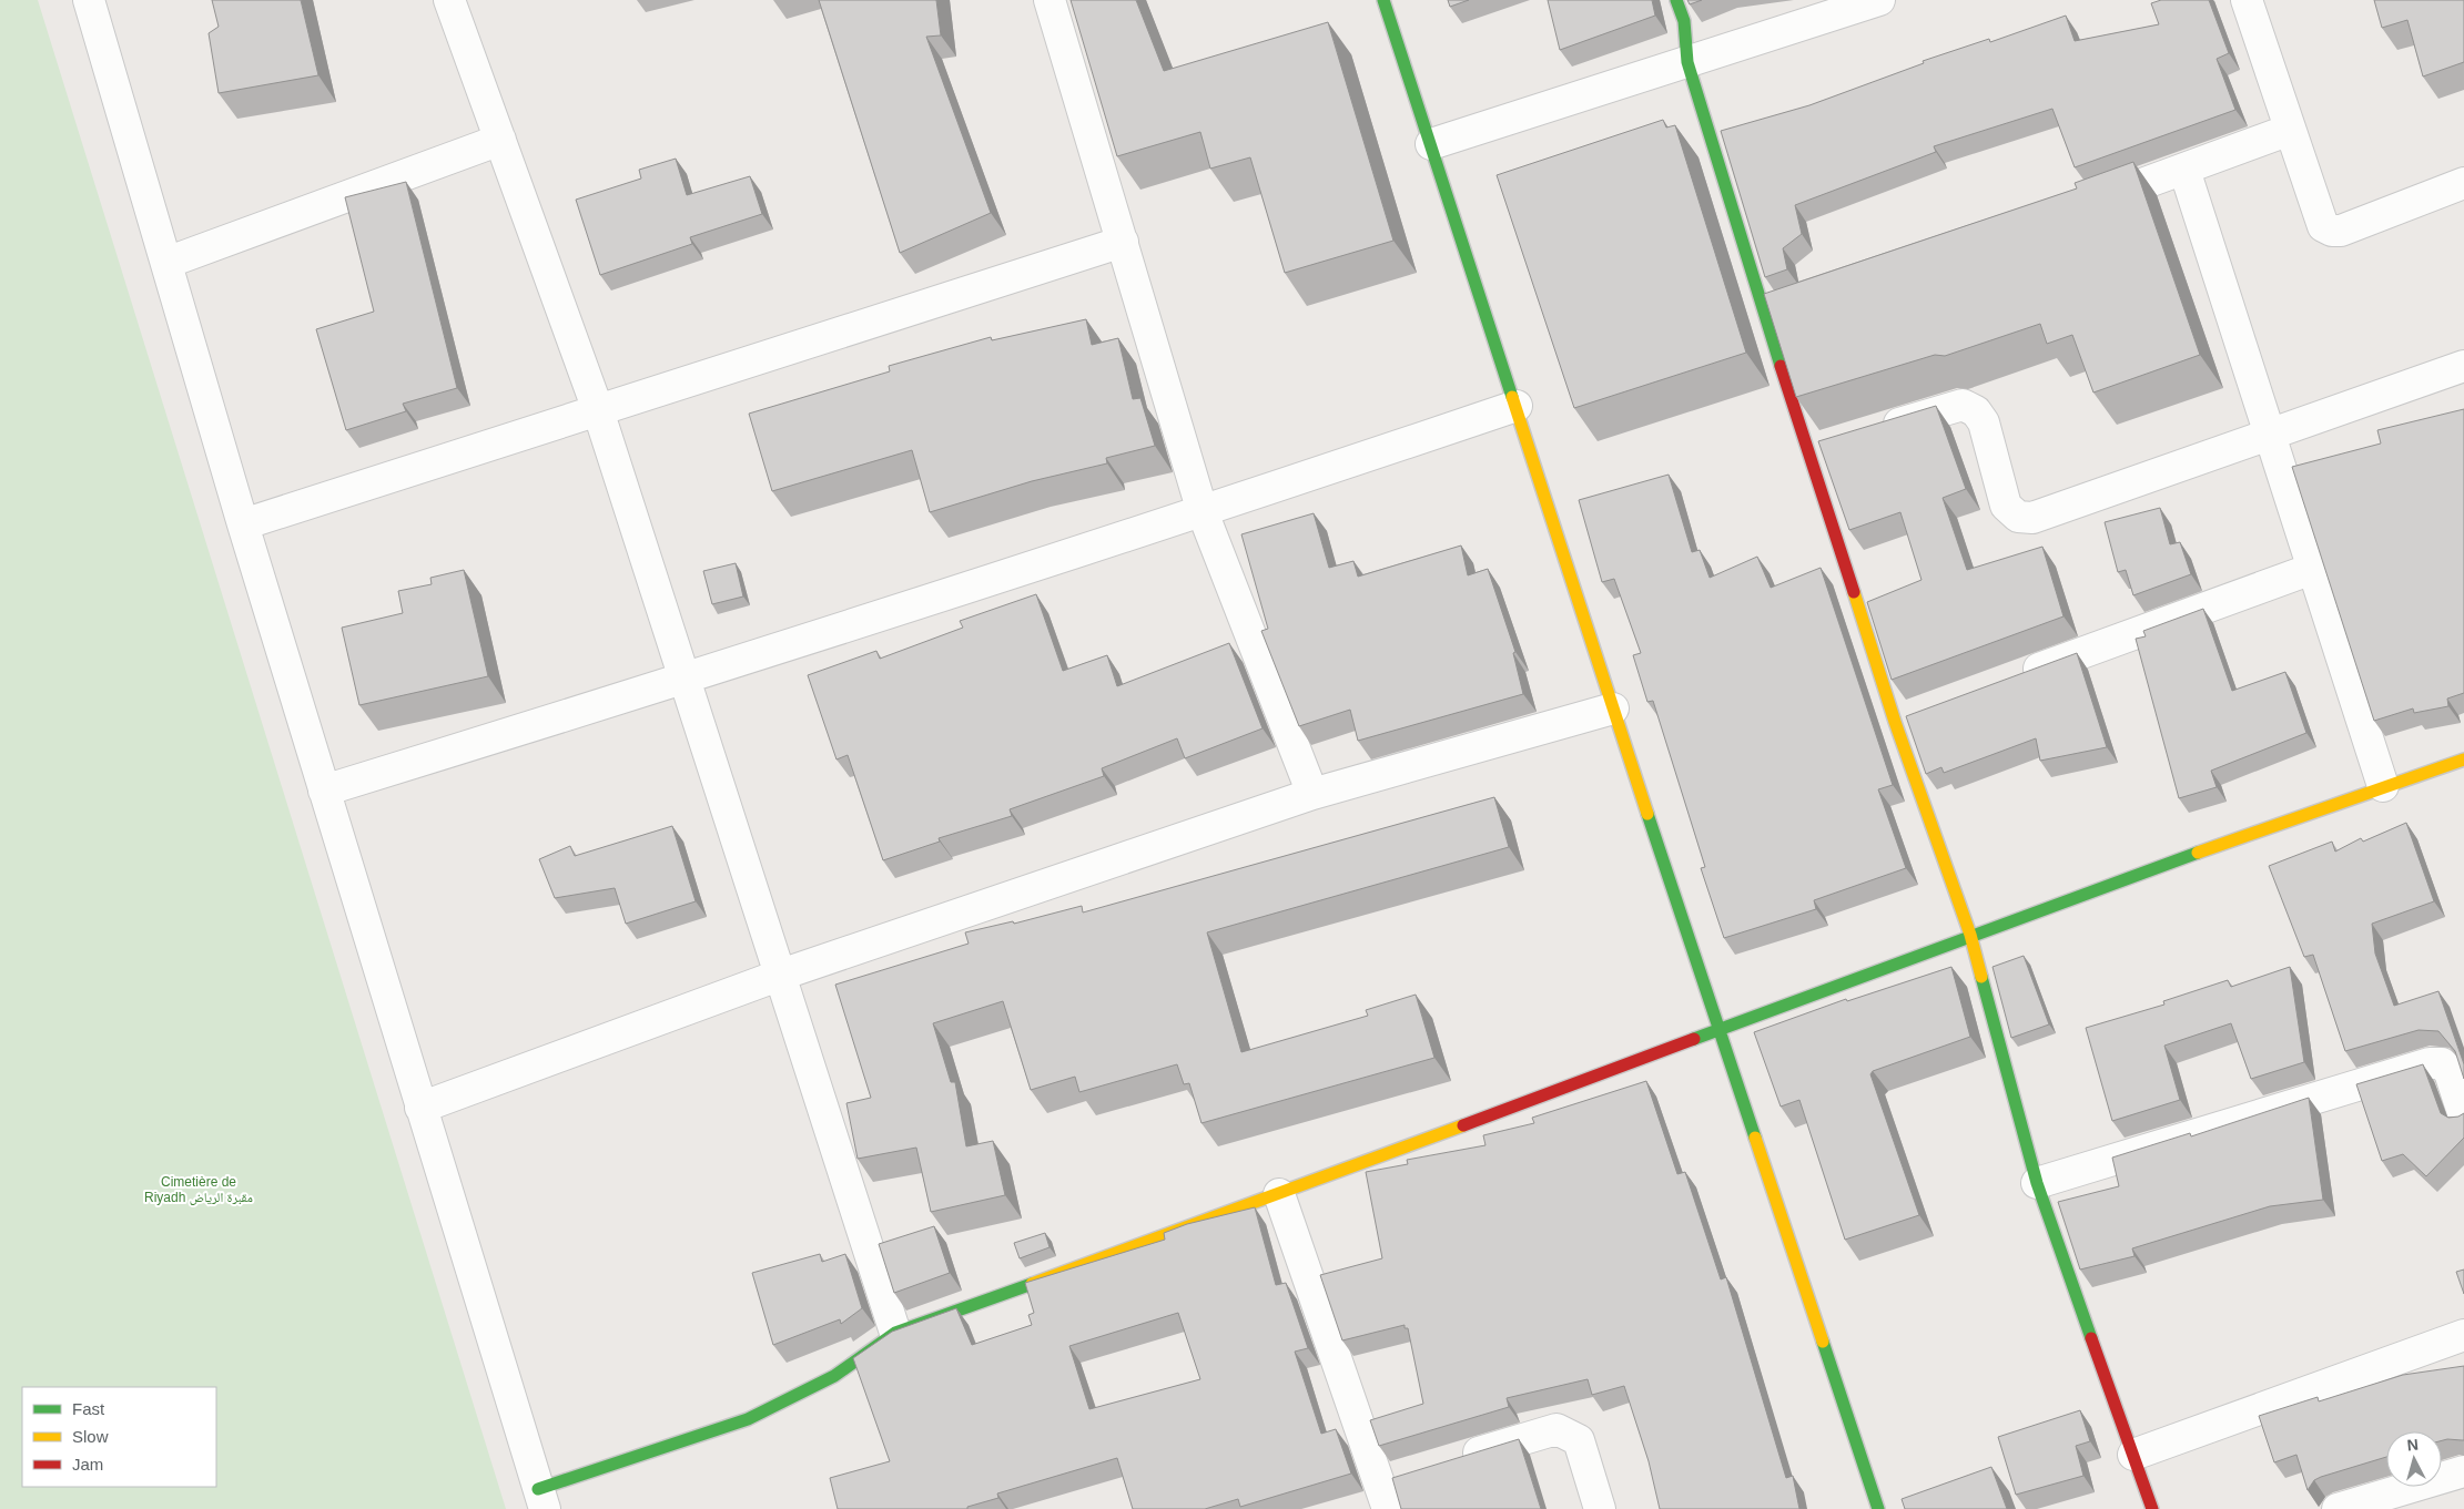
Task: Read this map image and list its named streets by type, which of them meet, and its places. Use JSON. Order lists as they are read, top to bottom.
{
  "parks": ["Cimetière de Riyadh مقبرة الرياض"],
  "legend": ["Fast", "Slow", "Jam"],
  "north": "top"
}
